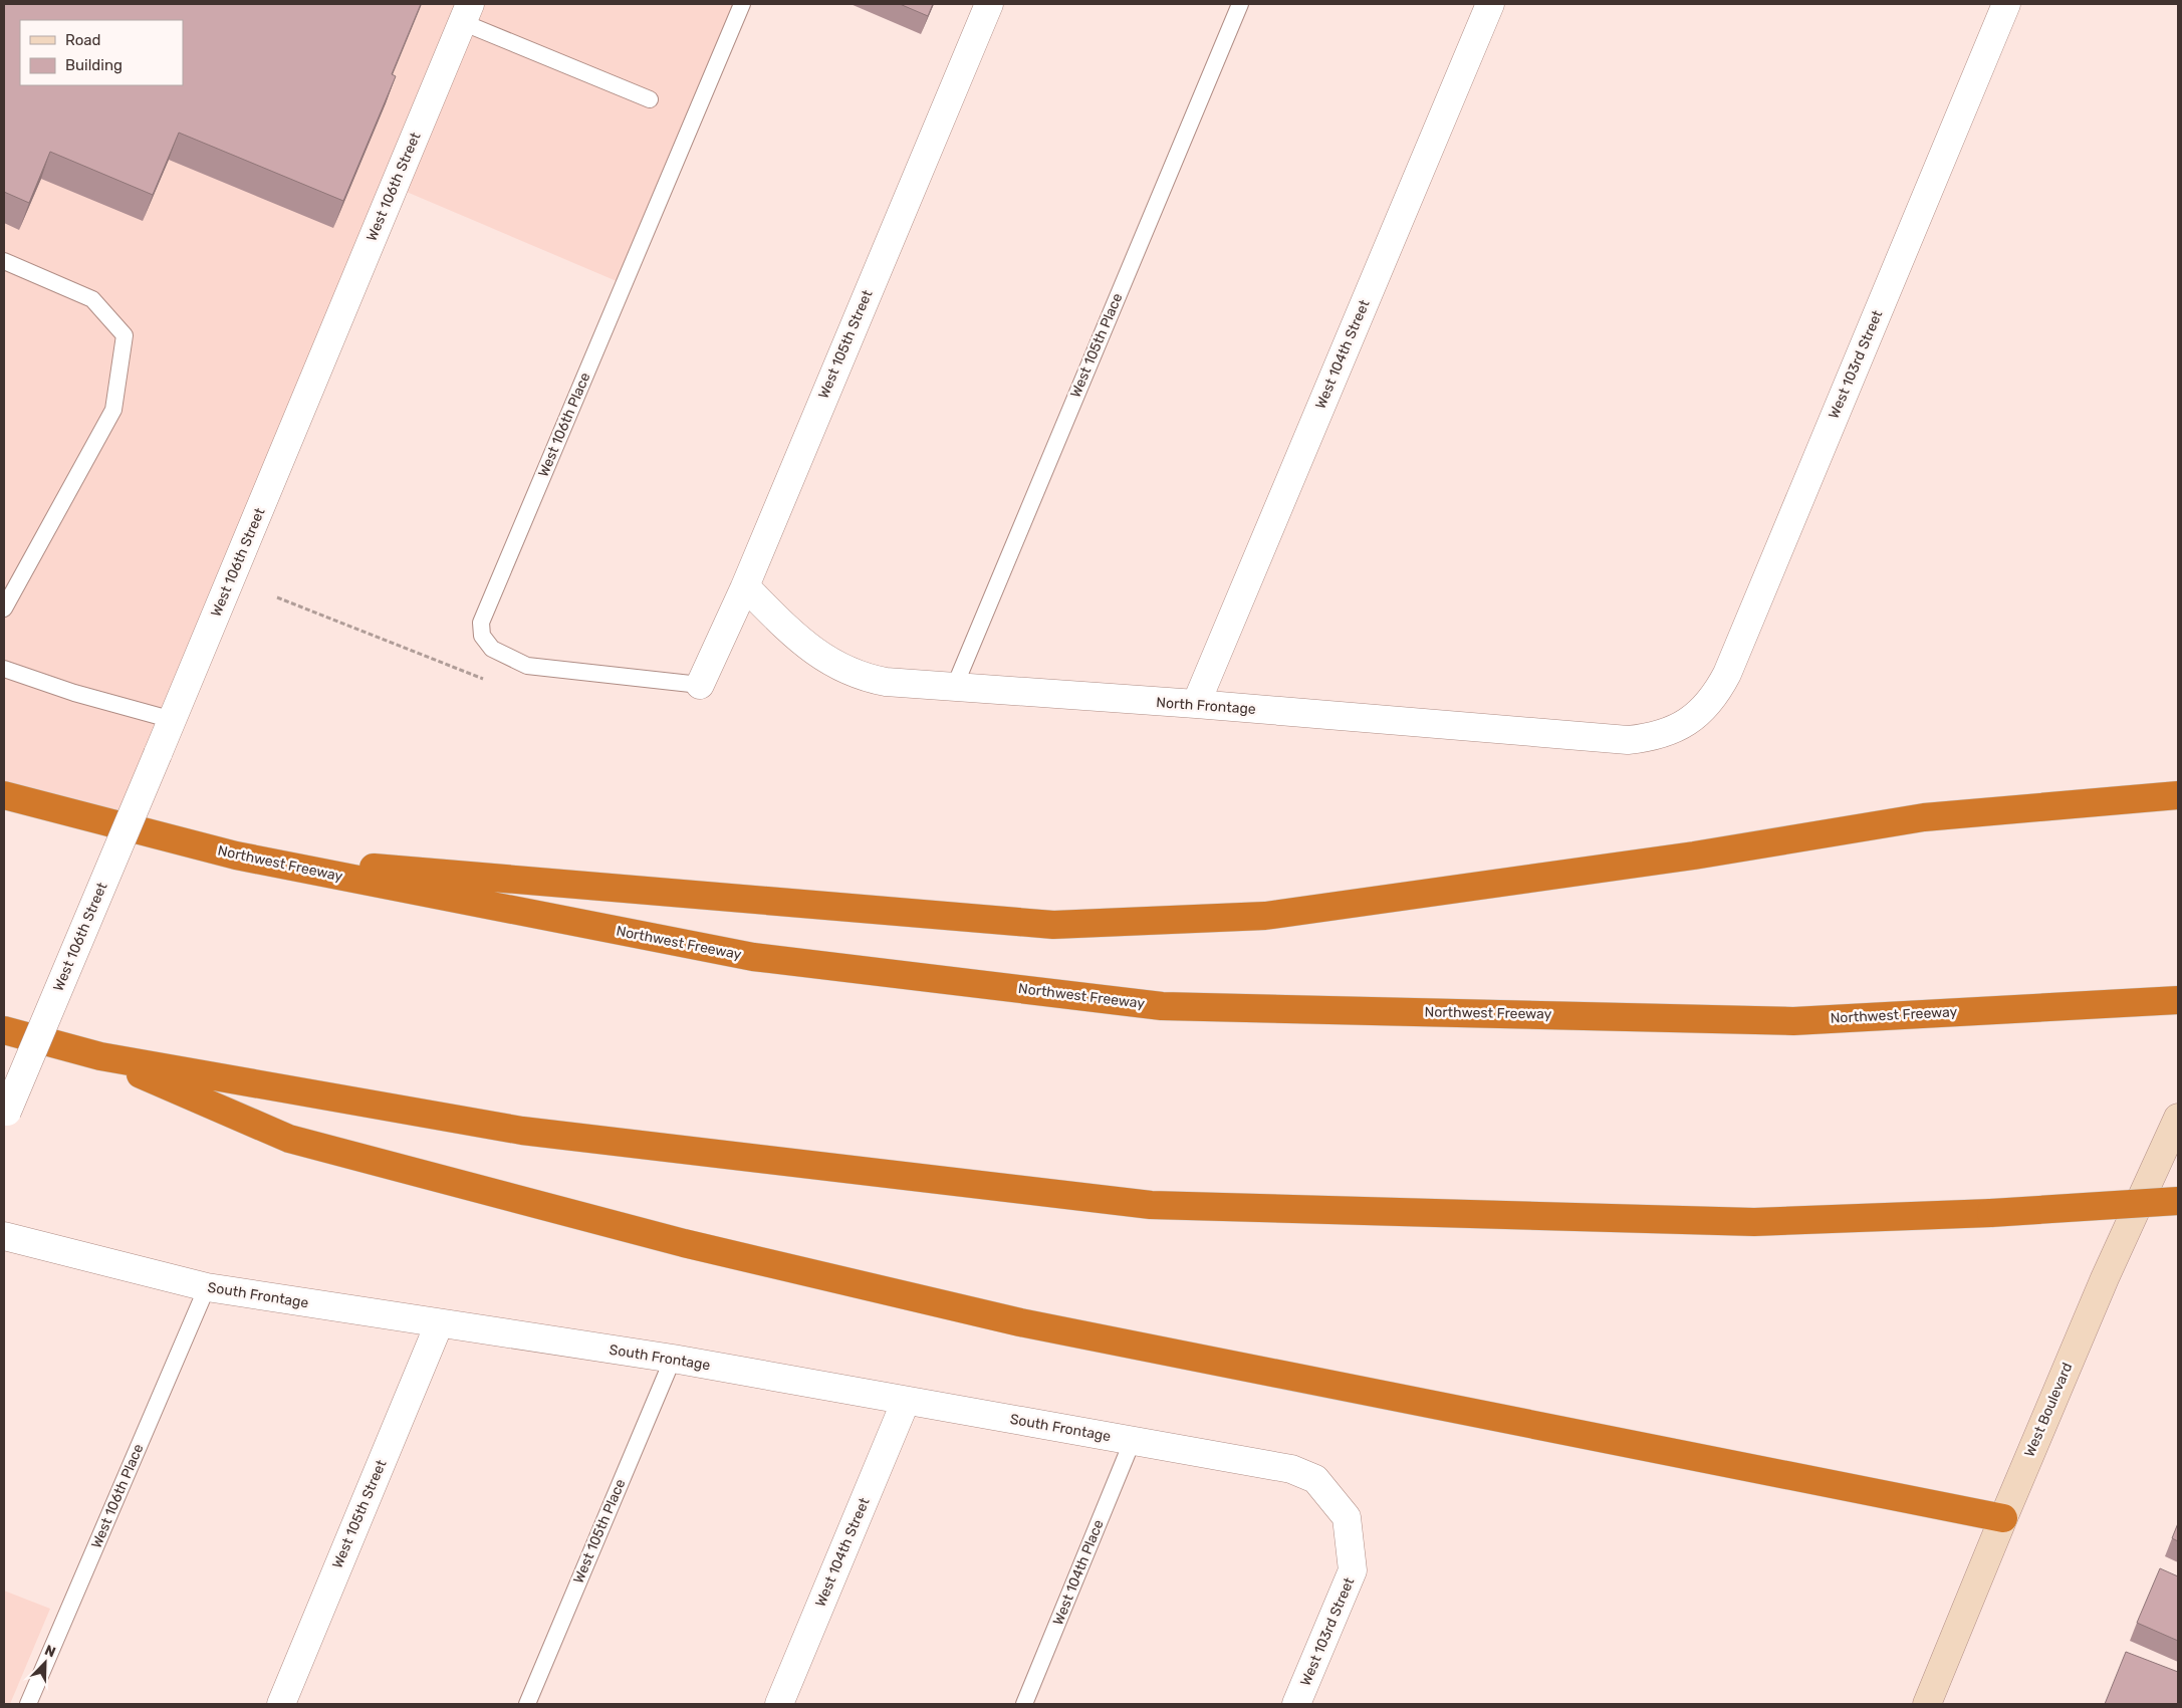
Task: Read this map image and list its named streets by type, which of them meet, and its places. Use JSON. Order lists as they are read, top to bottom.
{
  "streets": {
    "highway": ["Northwest Freeway"],
    "main road": ["West Boulevard"],
    "street": [
      "West 106th Street",
      "West 105th Street",
      "West 104th Street",
      "West 103rd Street",
      "North Frontage",
      "South Frontage"
    ],
    "lane": ["West 105th Place", "West 106th Place", "West 104th Place"]
  },
  "crossings": [
    ["West 105th Street", "West 106th Place"],
    ["West 105th Street", "North Frontage"],
    ["West 105th Street", "South Frontage"],
    ["West 105th Place", "North Frontage"],
    ["West 105th Place", "South Frontage"],
    ["West 104th Street", "North Frontage"],
    ["West 104th Street", "South Frontage"],
    ["West 103rd Street", "North Frontage"],
    ["West 103rd Street", "South Frontage"],
    ["West 106th Place", "South Frontage"],
    ["South Frontage", "West 104th Place"]
  ],
  "legend": ["Road", "Building"],
  "north": "top right"
}
